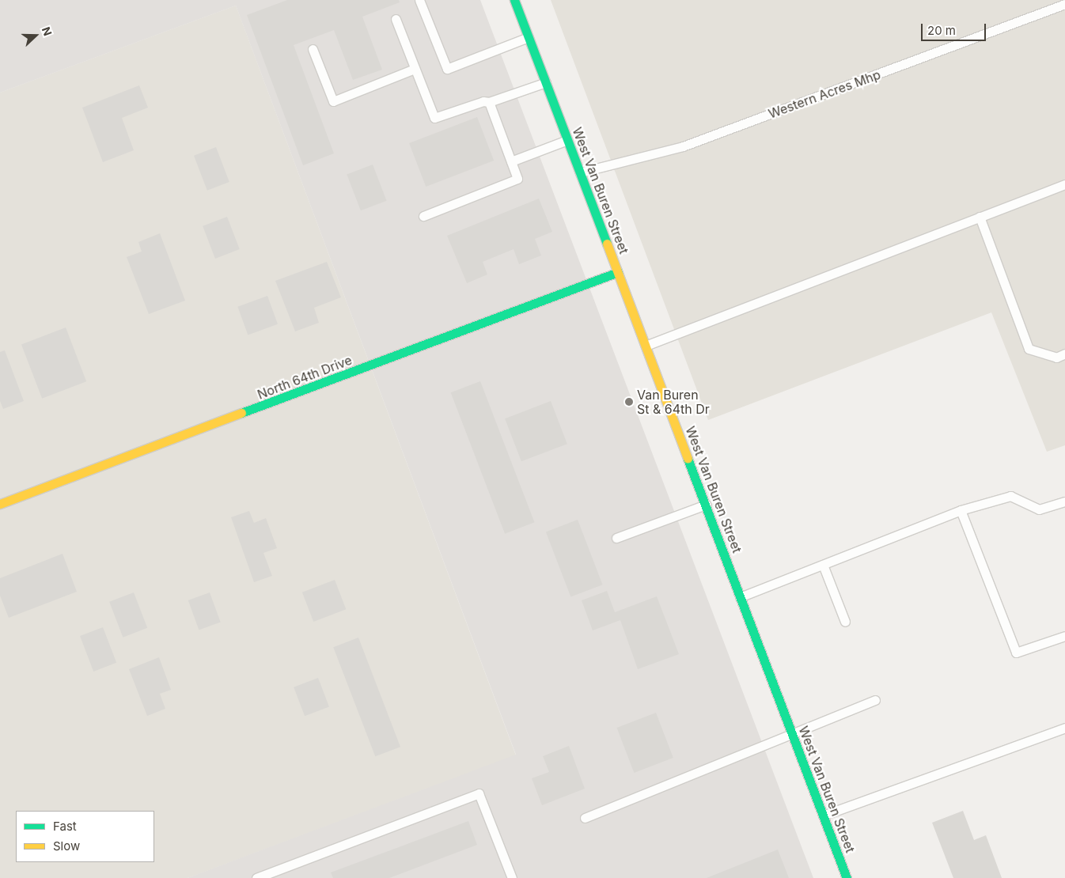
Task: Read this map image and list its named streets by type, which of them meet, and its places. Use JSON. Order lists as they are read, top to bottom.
{
  "streets": {
    "main road": ["West Van Buren Street", "North 64th Drive"],
    "lane": ["Western Acres Mhp"]
  },
  "crossings": [
    ["Western Acres Mhp", "West Van Buren Street"],
    ["West Van Buren Street", "North 64th Drive"]
  ],
  "places": ["Van Buren St & 64th Dr"],
  "legend": ["Fast", "Slow"],
  "scale_bar": "20 m",
  "north": "right"
}
